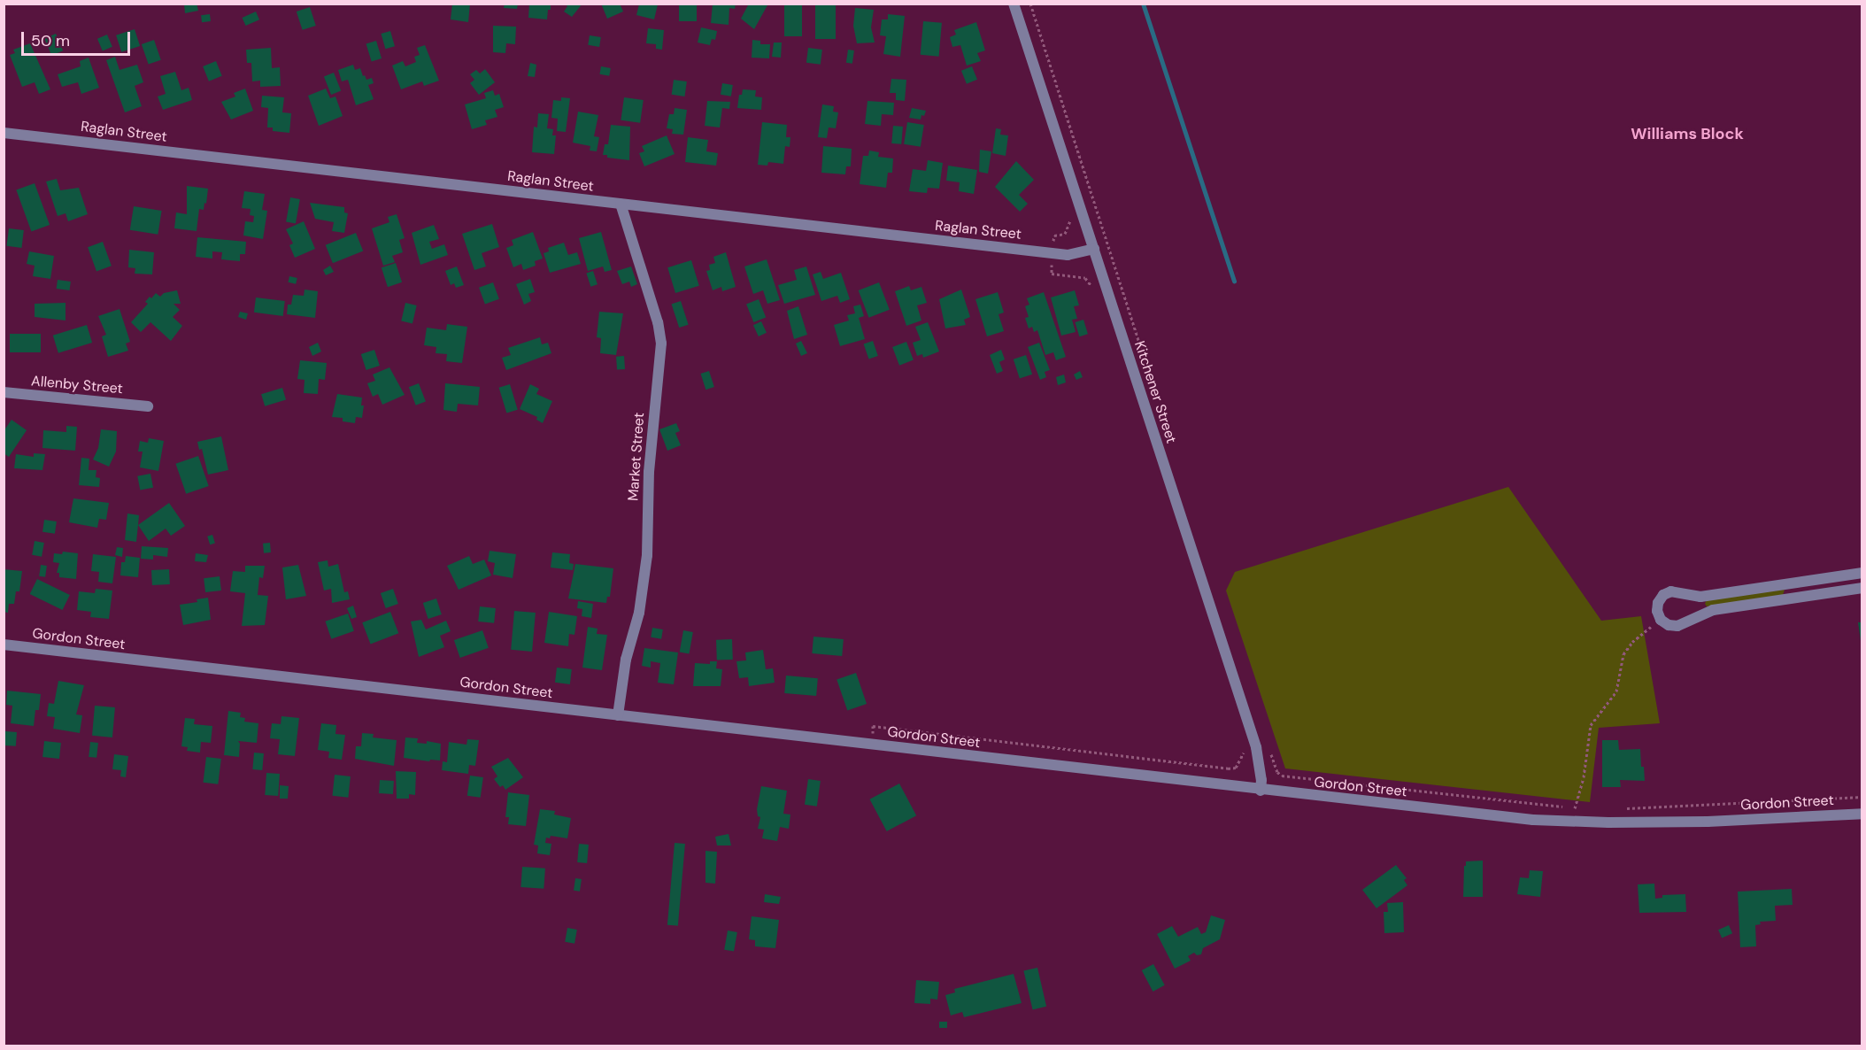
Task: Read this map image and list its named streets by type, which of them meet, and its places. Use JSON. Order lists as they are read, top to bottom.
{
  "streets": {
    "street": [
      "Raglan Street",
      "Allenby Street",
      "Kitchener Street",
      "Market Street",
      "Gordon Street"
    ]
  },
  "crossings": [
    ["Raglan Street", "Kitchener Street"],
    ["Raglan Street", "Market Street"],
    ["Kitchener Street", "Gordon Street"],
    ["Market Street", "Gordon Street"]
  ],
  "districts": ["Williams Block"],
  "scale_bar": "50 m"
}
